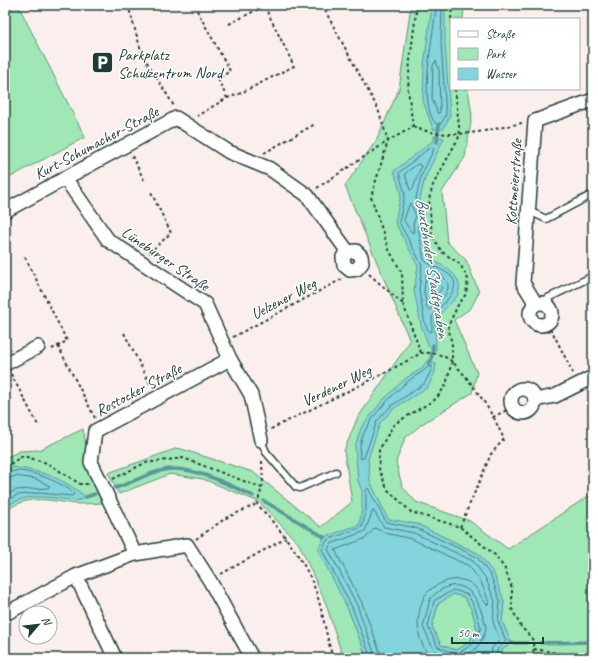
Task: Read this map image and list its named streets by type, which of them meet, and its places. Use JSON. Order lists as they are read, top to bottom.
{
  "streets": {
    "street": [
      "Kurt-Schumacher-Straße",
      "Kottmeierstraße",
      "Lüneburger Straße",
      "Rostocker Straße"
    ],
    "path": ["Uelzener Weg", "Verdener Weg"]
  },
  "crossings": [
    ["Kurt-Schumacher-Straße", "Lüneburger Straße"],
    ["Lüneburger Straße", "Uelzener Weg"],
    ["Lüneburger Straße", "Verdener Weg"],
    ["Lüneburger Straße", "Rostocker Straße"]
  ],
  "water": ["Buxtehuder Stadtgraben"],
  "places": {
    "parking": ["Parkplatz Schulzentrum Nord"]
  },
  "legend": ["Straße", "Park", "Wasser"],
  "scale_bar": "50 m",
  "north": "top right"
}
